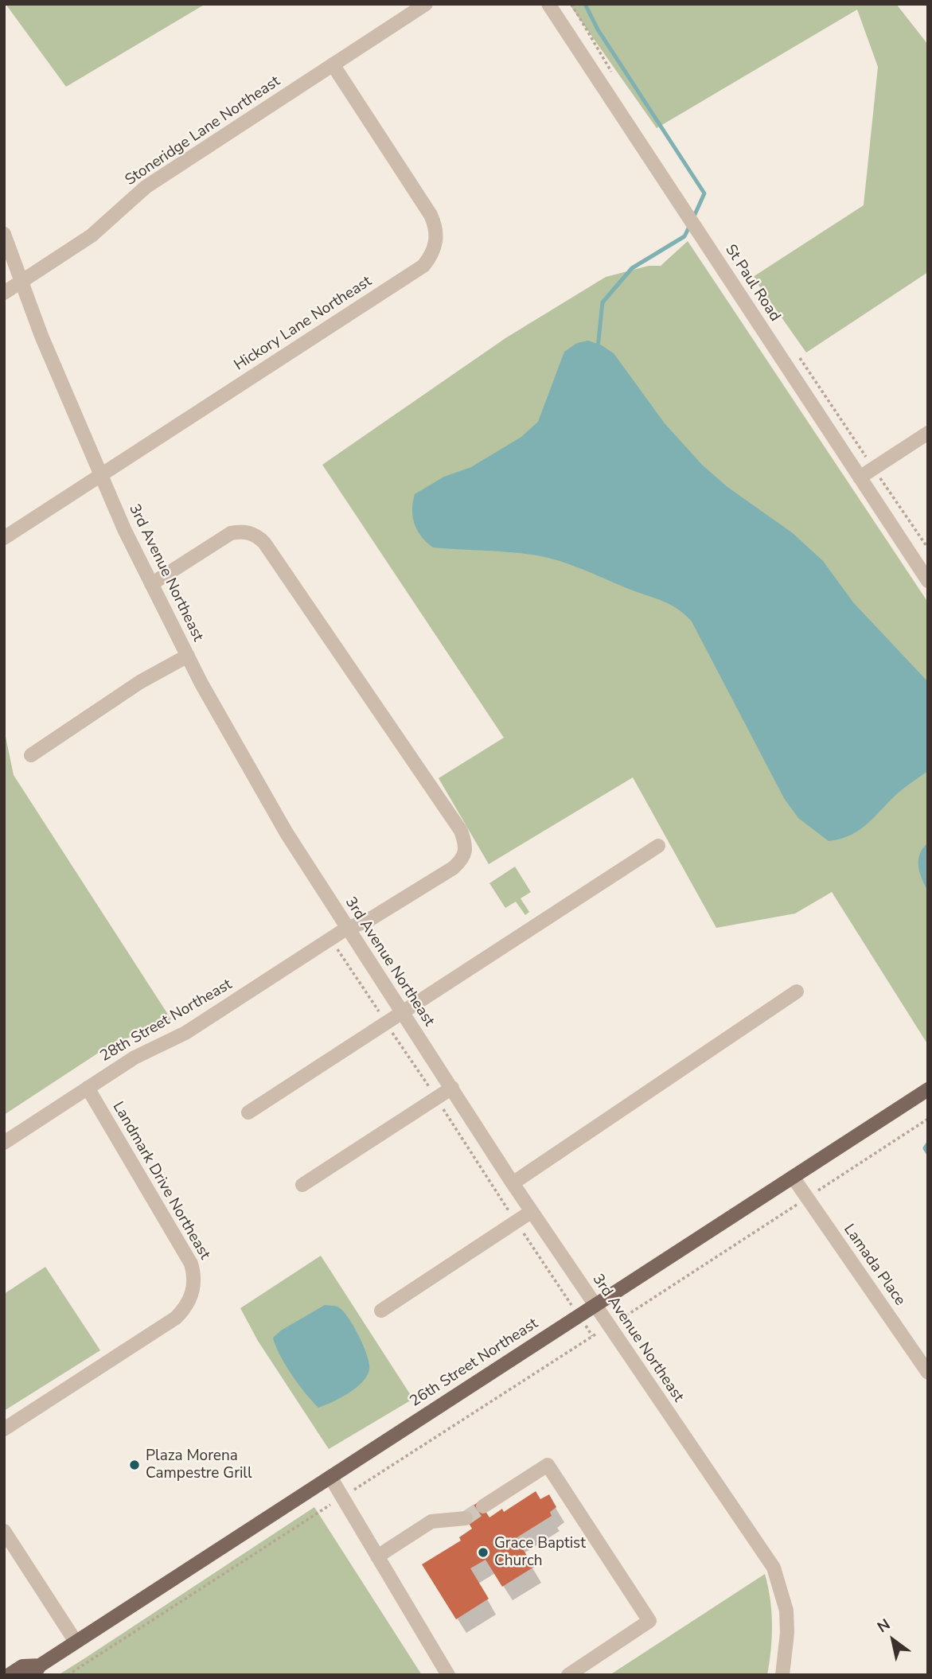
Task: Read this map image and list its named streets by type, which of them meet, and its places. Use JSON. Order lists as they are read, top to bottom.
{
  "streets": {
    "main road": ["26th Street Northeast"],
    "street": [
      "Stoneridge Lane Northeast",
      "St Paul Road",
      "Hickory Lane Northeast",
      "3rd Avenue Northeast",
      "28th Street Northeast",
      "Landmark Drive Northeast",
      "Lamada Place"
    ]
  },
  "crossings": [
    ["Stoneridge Lane Northeast", "Hickory Lane Northeast"],
    ["Stoneridge Lane Northeast", "3rd Avenue Northeast"],
    ["Hickory Lane Northeast", "3rd Avenue Northeast"],
    ["3rd Avenue Northeast", "28th Street Northeast"],
    ["3rd Avenue Northeast", "26th Street Northeast"],
    ["28th Street Northeast", "Landmark Drive Northeast"],
    ["Lamada Place", "26th Street Northeast"]
  ],
  "places": ["Plaza Morena Campestre Grill", "Grace Baptist Church"],
  "north": "top left"
}
